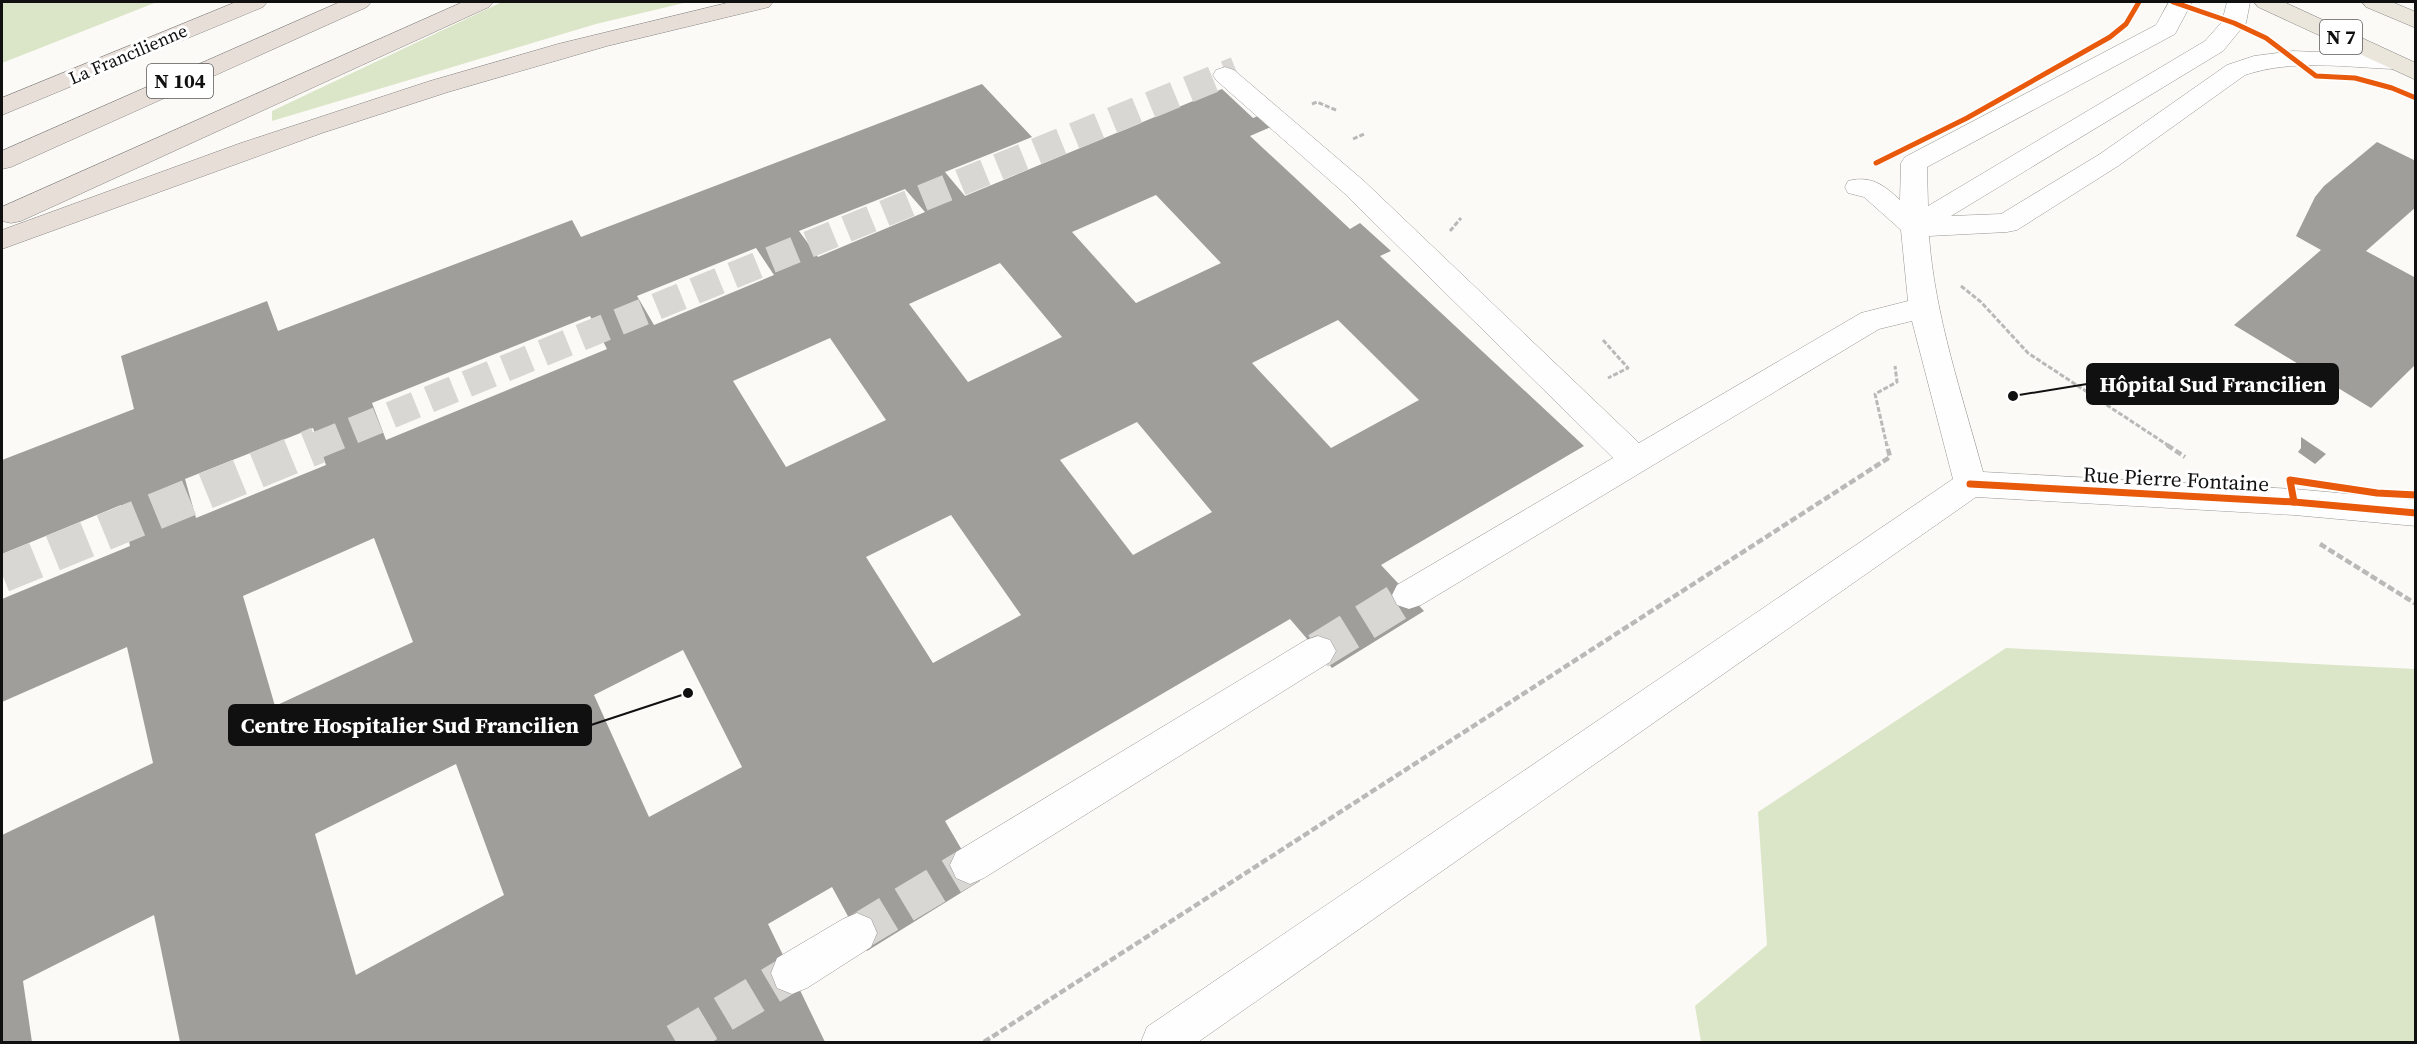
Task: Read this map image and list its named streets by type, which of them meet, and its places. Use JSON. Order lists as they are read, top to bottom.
{
  "streets": {
    "highway": ["La Francilienne", "N 104"],
    "main road": ["N 7"],
    "street": ["Rue Pierre Fontaine"]
  },
  "places": ["Hôpital Sud Francilien", "Centre Hospitalier Sud Francilien"]
}
